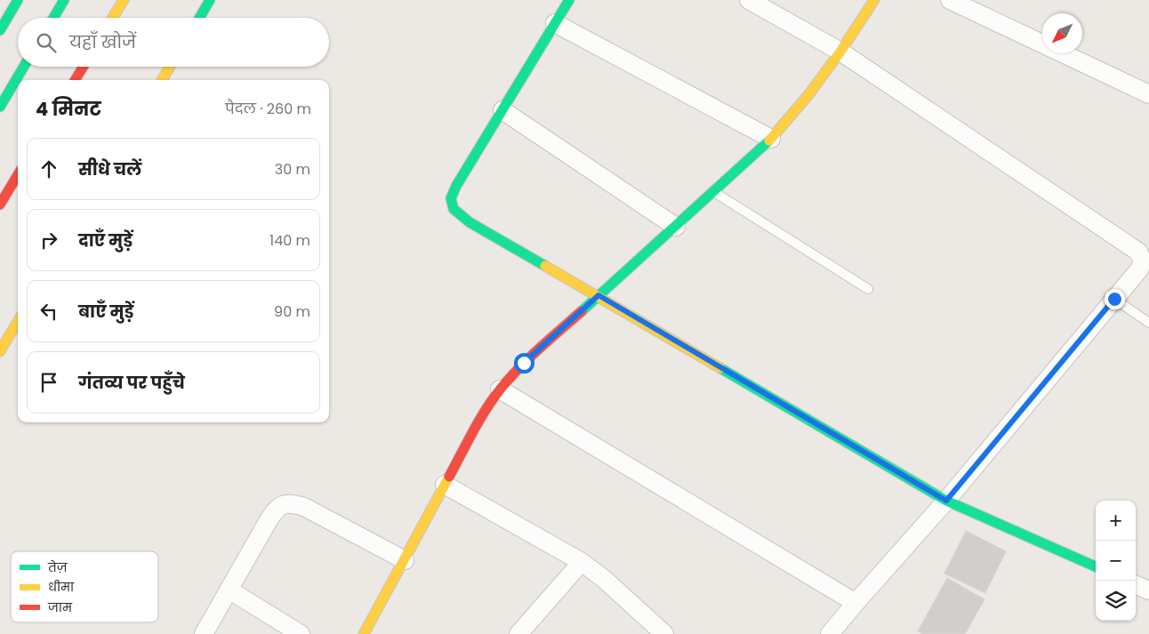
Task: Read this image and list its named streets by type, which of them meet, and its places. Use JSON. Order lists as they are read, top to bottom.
{
  "legend": ["तेज़", "धीमा", "जाम"],
  "north": "bottom left",
  "page": {
    "search": "यहाँ खोजें",
    "heading": ["4 मिनट", "पैदल · 260 m"],
    "list": [
      ["सीधे चलें", "30 m"],
      ["दाएँ मुड़ें", "140 m"],
      ["बाएँ मुड़ें", "90 m"],
      "गंतव्य पर पहुँचे"
    ],
    "map_buttons": ["+", "−"]
  }
}
